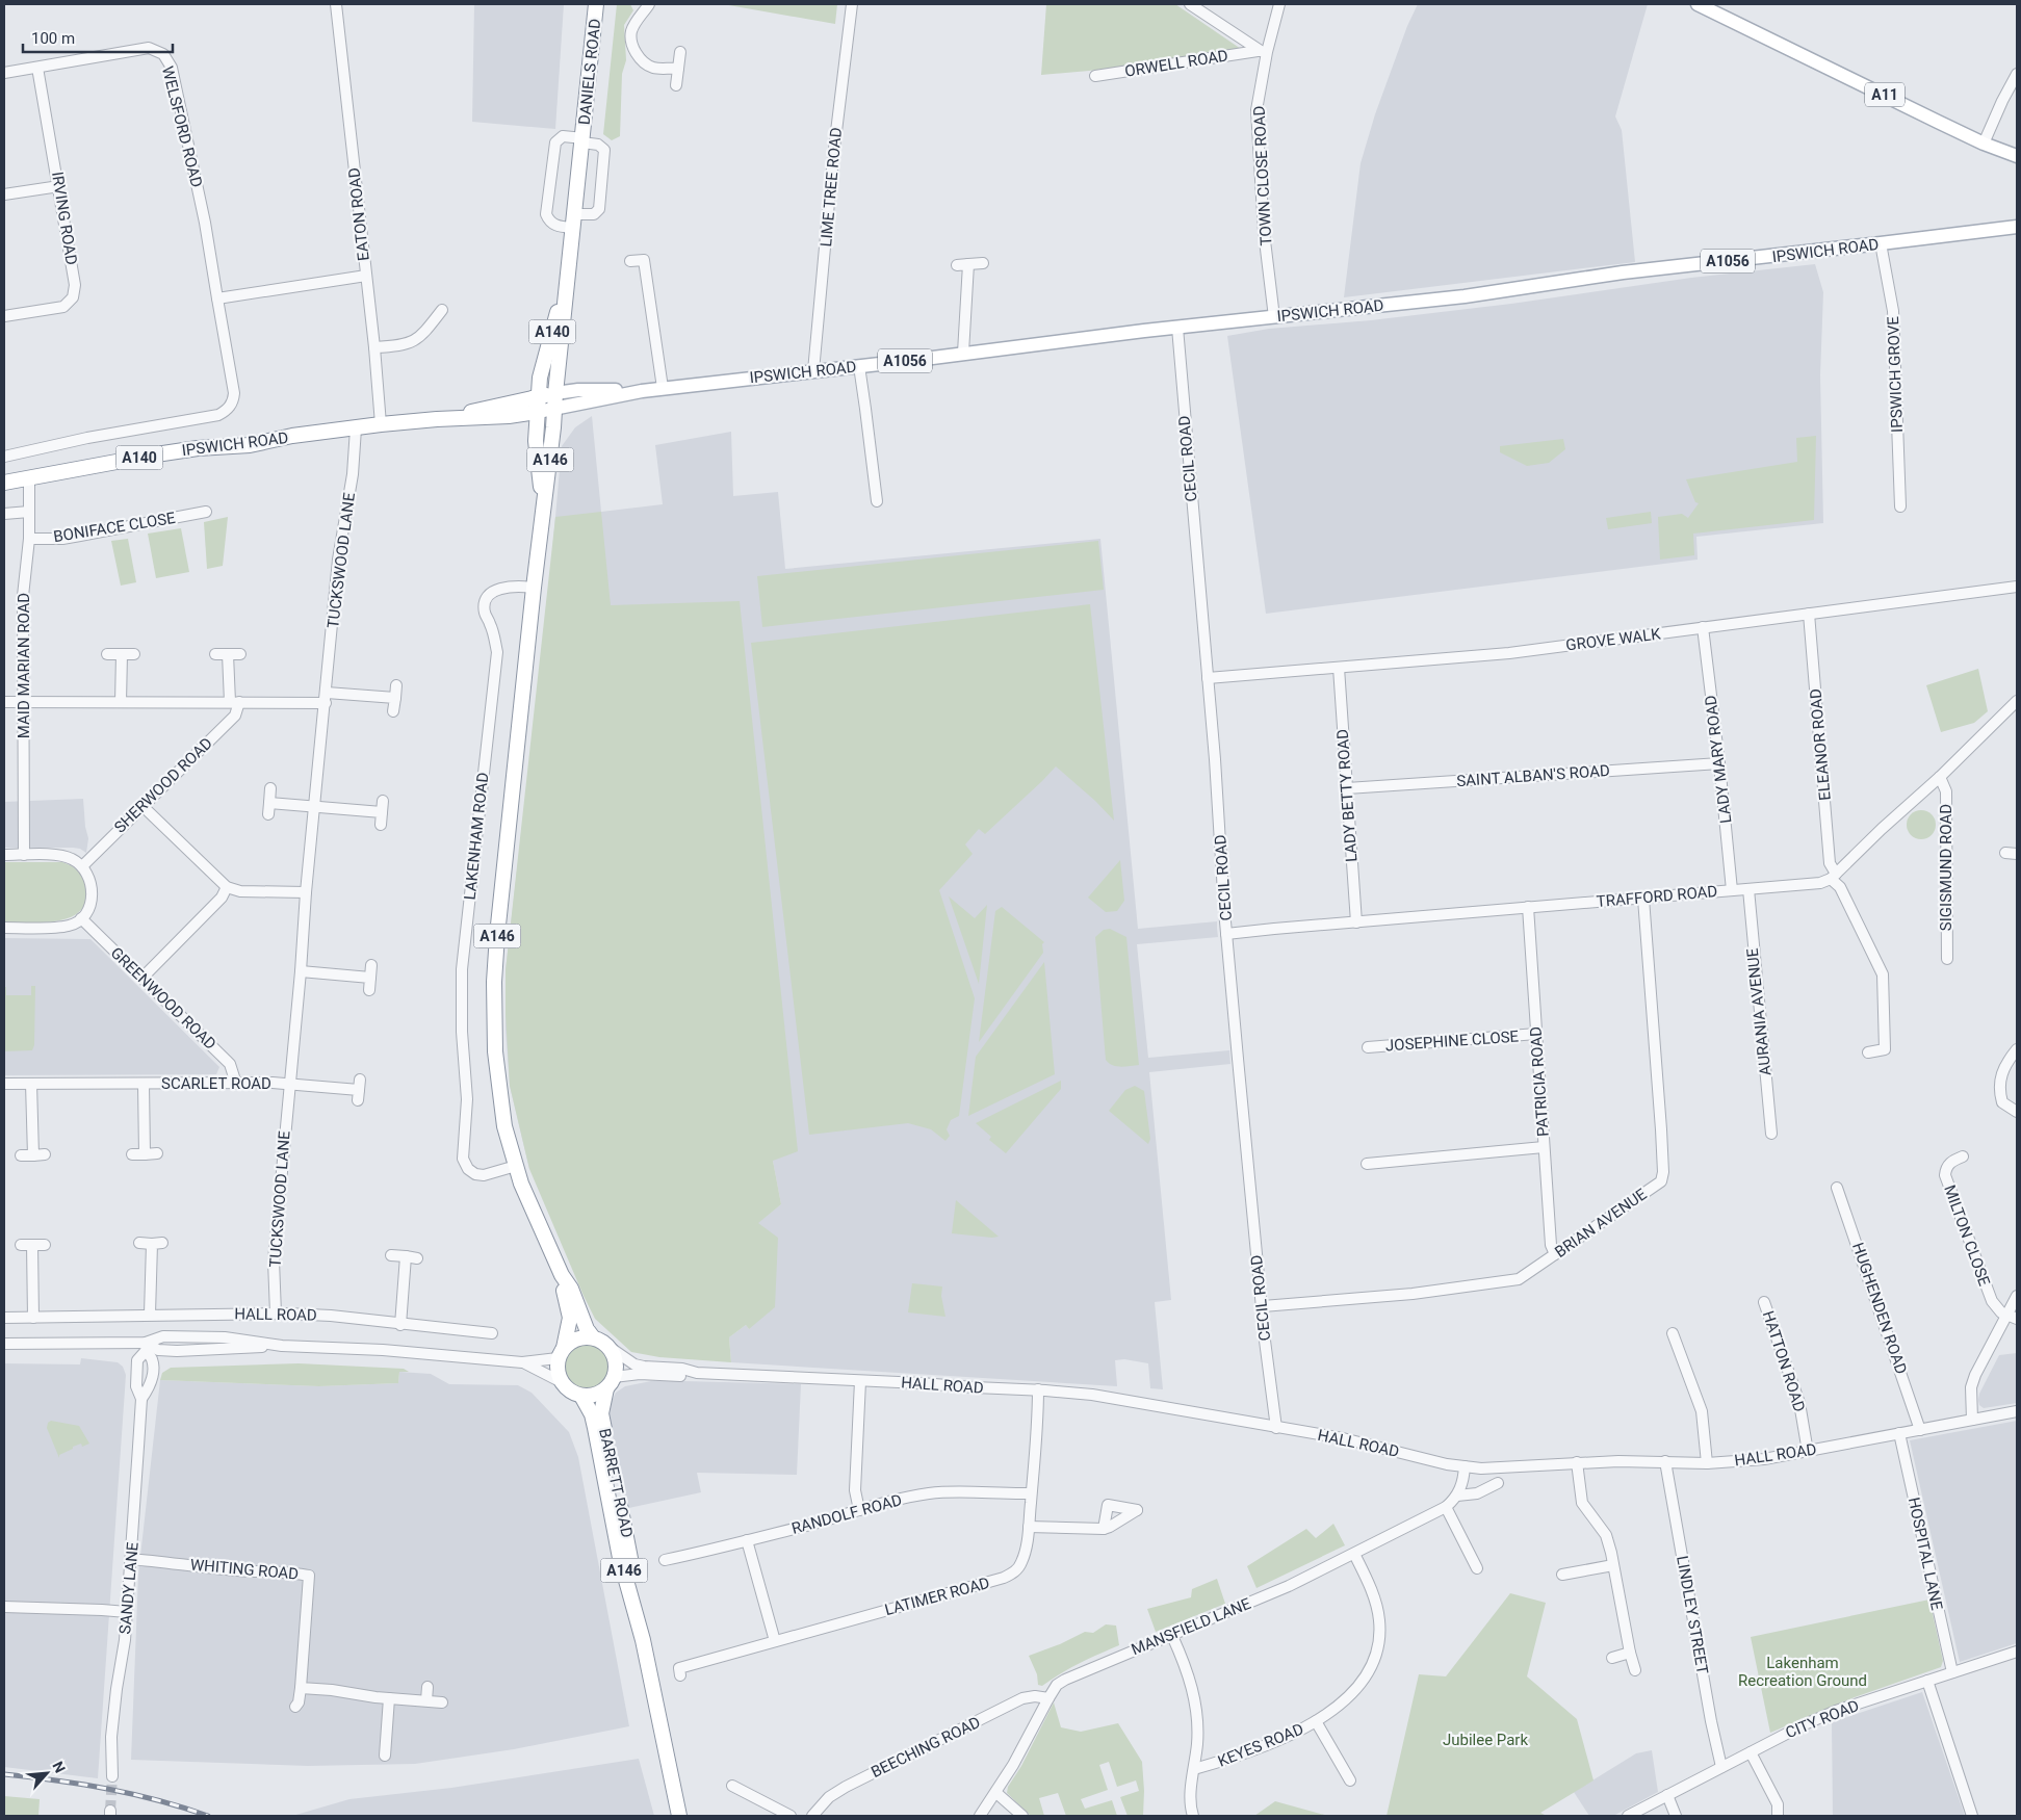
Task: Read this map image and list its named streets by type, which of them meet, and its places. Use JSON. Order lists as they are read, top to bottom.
{
  "streets": {
    "highway": [
      "DANIELS ROAD",
      "IPSWICH ROAD",
      "A140",
      "A146",
      "LAKENHAM ROAD",
      "HALL ROAD",
      "BARRETT ROAD"
    ],
    "main road": ["A11", "A1056"],
    "street": [
      "ORWELL ROAD",
      "WELSFORD ROAD",
      "TOWN CLOSE ROAD",
      "LIME TREE ROAD",
      "EATON ROAD",
      "IRVING ROAD",
      "IPSWICH GROVE",
      "CECIL ROAD",
      "BONIFACE CLOSE",
      "TUCKSWOOD LANE",
      "GROVE WALK",
      "MAID MARIAN ROAD",
      "ELEANOR ROAD",
      "LADY MARY ROAD",
      "SAINT ALBAN'S ROAD",
      "SHERWOOD ROAD",
      "LADY BETTY ROAD",
      "SIGISMUND ROAD",
      "TRAFFORD ROAD",
      "GREENWOOD ROAD",
      "AURANIA AVENUE",
      "JOSEPHINE CLOSE",
      "PATRICIA ROAD",
      "SCARLET ROAD",
      "BRIAN AVENUE",
      "MILTON CLOSE",
      "HUGHENDEN ROAD",
      "HATTON ROAD",
      "RANDOLF ROAD",
      "HOSPITAL LANE",
      "WHITING ROAD",
      "SANDY LANE",
      "LATIMER ROAD",
      "LINDLEY STREET",
      "MANSFIELD LANE",
      "CITY ROAD",
      "KEYES ROAD",
      "BEECHING ROAD"
    ]
  },
  "crossings": [
    ["ORWELL ROAD", "TOWN CLOSE ROAD"],
    ["DANIELS ROAD", "IPSWICH ROAD"],
    ["DANIELS ROAD", "LAKENHAM ROAD"],
    ["WELSFORD ROAD", "IRVING ROAD"],
    ["WELSFORD ROAD", "IPSWICH ROAD"],
    ["TOWN CLOSE ROAD", "IPSWICH ROAD"],
    ["LIME TREE ROAD", "IPSWICH ROAD"],
    ["EATON ROAD", "IPSWICH ROAD"],
    ["IPSWICH ROAD", "IPSWICH GROVE"],
    ["IPSWICH ROAD", "CECIL ROAD"],
    ["IPSWICH ROAD", "TUCKSWOOD LANE"],
    ["IPSWICH ROAD", "MAID MARIAN ROAD"],
    ["IPSWICH ROAD", "LAKENHAM ROAD"],
    ["CECIL ROAD", "GROVE WALK"],
    ["CECIL ROAD", "TRAFFORD ROAD"],
    ["CECIL ROAD", "BRIAN AVENUE"],
    ["CECIL ROAD", "HALL ROAD"],
    ["A146", "LAKENHAM ROAD"],
    ["A146", "HALL ROAD"],
    ["A146", "BARRETT ROAD"],
    ["BONIFACE CLOSE", "MAID MARIAN ROAD"],
    ["TUCKSWOOD LANE", "SCARLET ROAD"],
    ["TUCKSWOOD LANE", "HALL ROAD"],
    ["GROVE WALK", "ELEANOR ROAD"],
    ["GROVE WALK", "LADY MARY ROAD"],
    ["GROVE WALK", "LADY BETTY ROAD"],
    ["ELEANOR ROAD", "TRAFFORD ROAD"],
    ["LADY MARY ROAD", "SAINT ALBAN'S ROAD"],
    ["LADY MARY ROAD", "TRAFFORD ROAD"],
    ["SAINT ALBAN'S ROAD", "LADY BETTY ROAD"],
    ["LADY BETTY ROAD", "TRAFFORD ROAD"],
    ["LAKENHAM ROAD", "HALL ROAD"],
    ["LAKENHAM ROAD", "BARRETT ROAD"],
    ["TRAFFORD ROAD", "AURANIA AVENUE"],
    ["TRAFFORD ROAD", "PATRICIA ROAD"],
    ["TRAFFORD ROAD", "BRIAN AVENUE"],
    ["GREENWOOD ROAD", "SCARLET ROAD"],
    ["JOSEPHINE CLOSE", "PATRICIA ROAD"],
    ["PATRICIA ROAD", "BRIAN AVENUE"],
    ["HUGHENDEN ROAD", "HALL ROAD"],
    ["HALL ROAD", "HATTON ROAD"],
    ["HALL ROAD", "BARRETT ROAD"],
    ["HALL ROAD", "HOSPITAL LANE"],
    ["HALL ROAD", "SANDY LANE"],
    ["HALL ROAD", "LATIMER ROAD"],
    ["HALL ROAD", "LINDLEY STREET"],
    ["HALL ROAD", "MANSFIELD LANE"],
    ["RANDOLF ROAD", "LATIMER ROAD"],
    ["HOSPITAL LANE", "CITY ROAD"],
    ["WHITING ROAD", "SANDY LANE"],
    ["LINDLEY STREET", "CITY ROAD"],
    ["MANSFIELD LANE", "KEYES ROAD"],
    ["MANSFIELD LANE", "BEECHING ROAD"]
  ],
  "parks": ["Lakenham Recreation Ground", "Jubilee Park"],
  "scale_bar": "100 m",
  "north": "top right"
}
